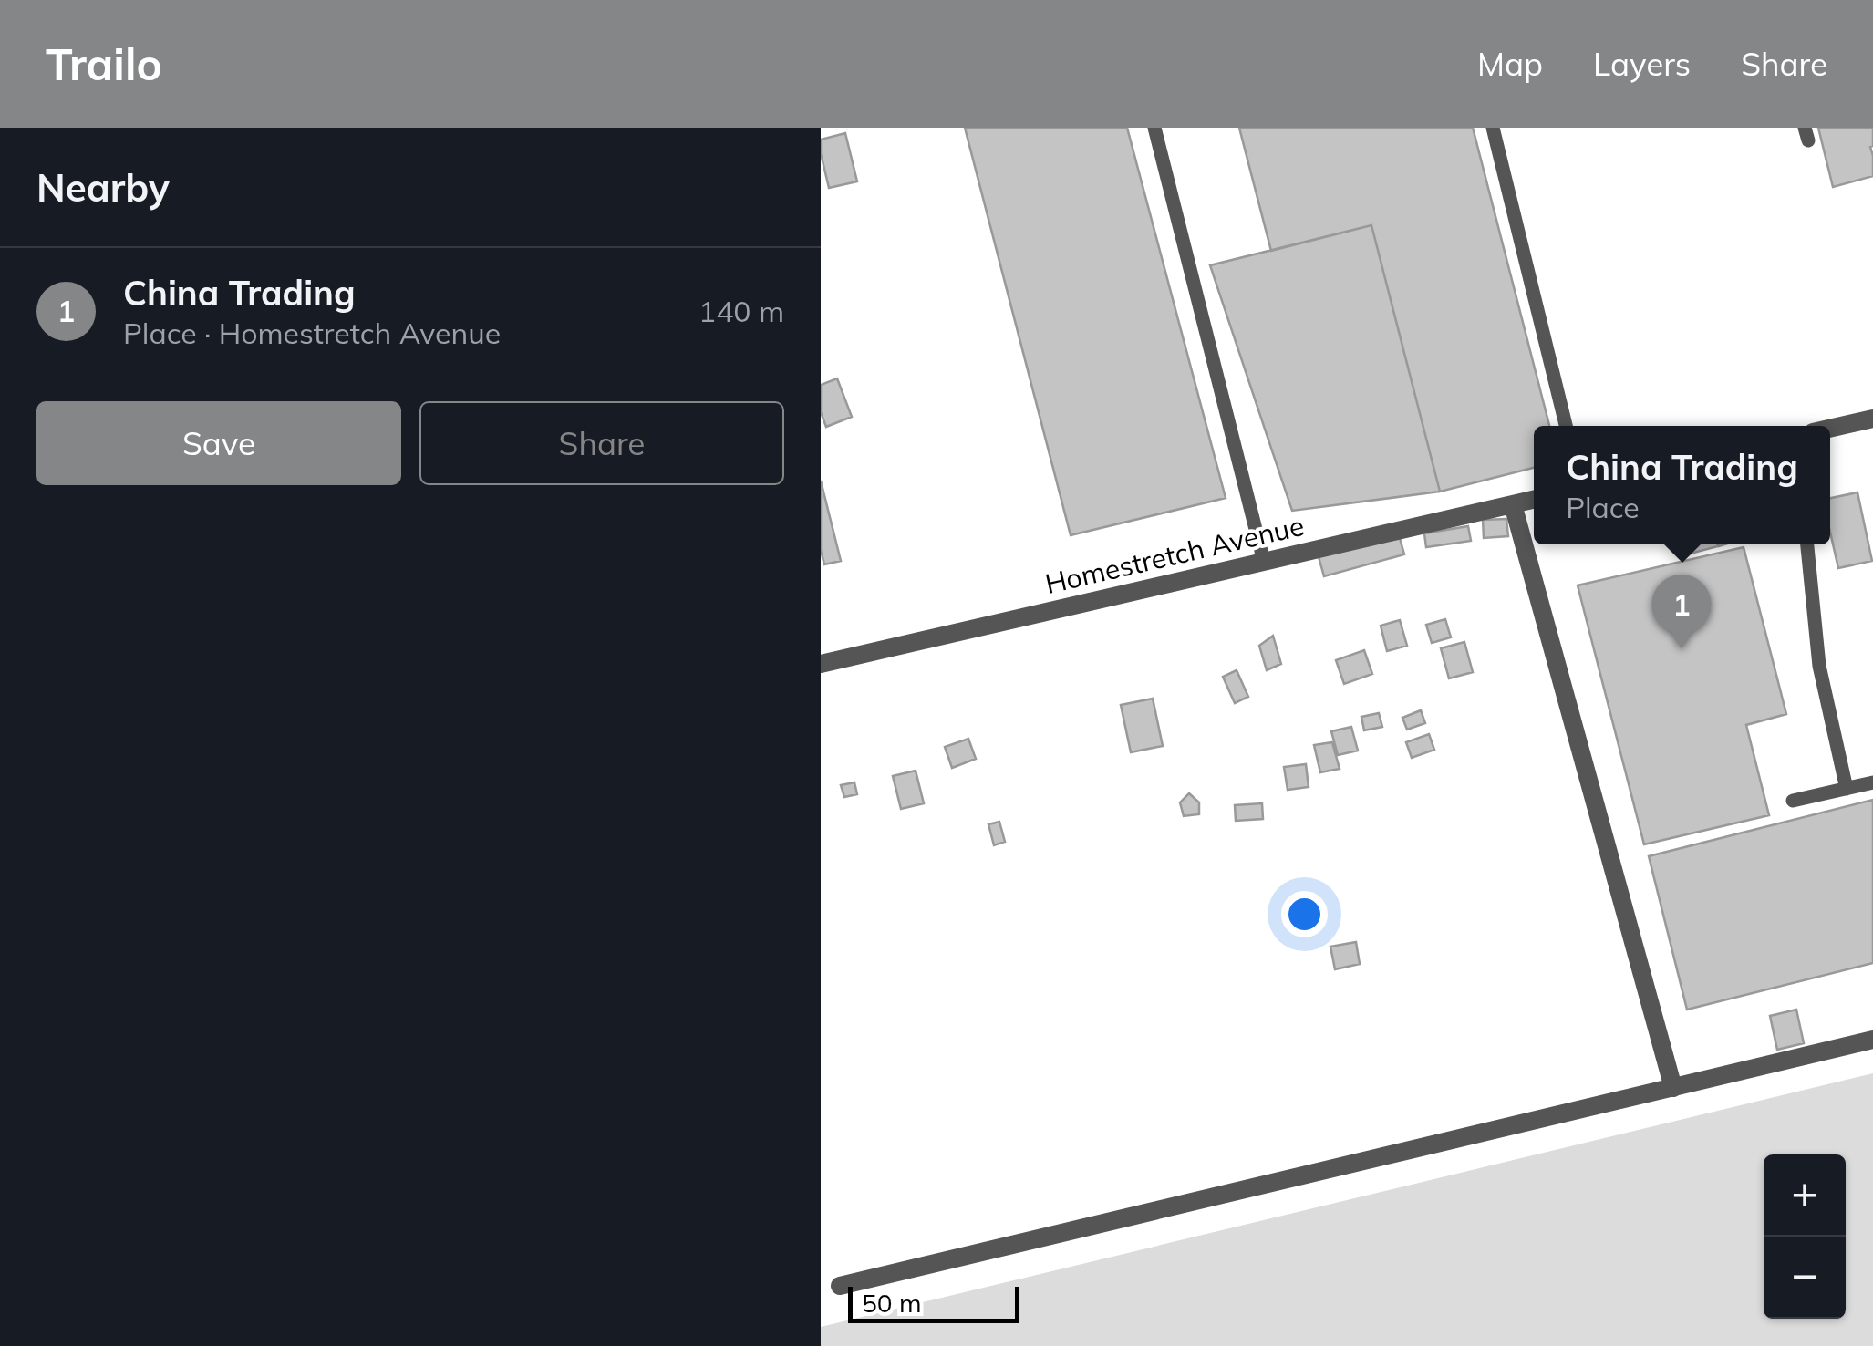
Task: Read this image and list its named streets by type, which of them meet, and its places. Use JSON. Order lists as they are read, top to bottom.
{
  "streets": {
    "street": ["Homestretch Avenue"]
  },
  "scale_bar": "50 m",
  "page": {
    "header": "Trailo",
    "nav": ["Map", "Layers", "Share"],
    "heading": "Nearby",
    "list": [
      {
        "mark": "1",
        "name": "China Trading",
        "note": "Place · Homestretch Avenue",
        "value": "140 m"
      }
    ],
    "buttons": ["Save", "Share"],
    "popup": ["China Trading", "Place"],
    "pins": "1",
    "map_buttons": ["+", "−"],
    "scale": "50 m"
  }
}
